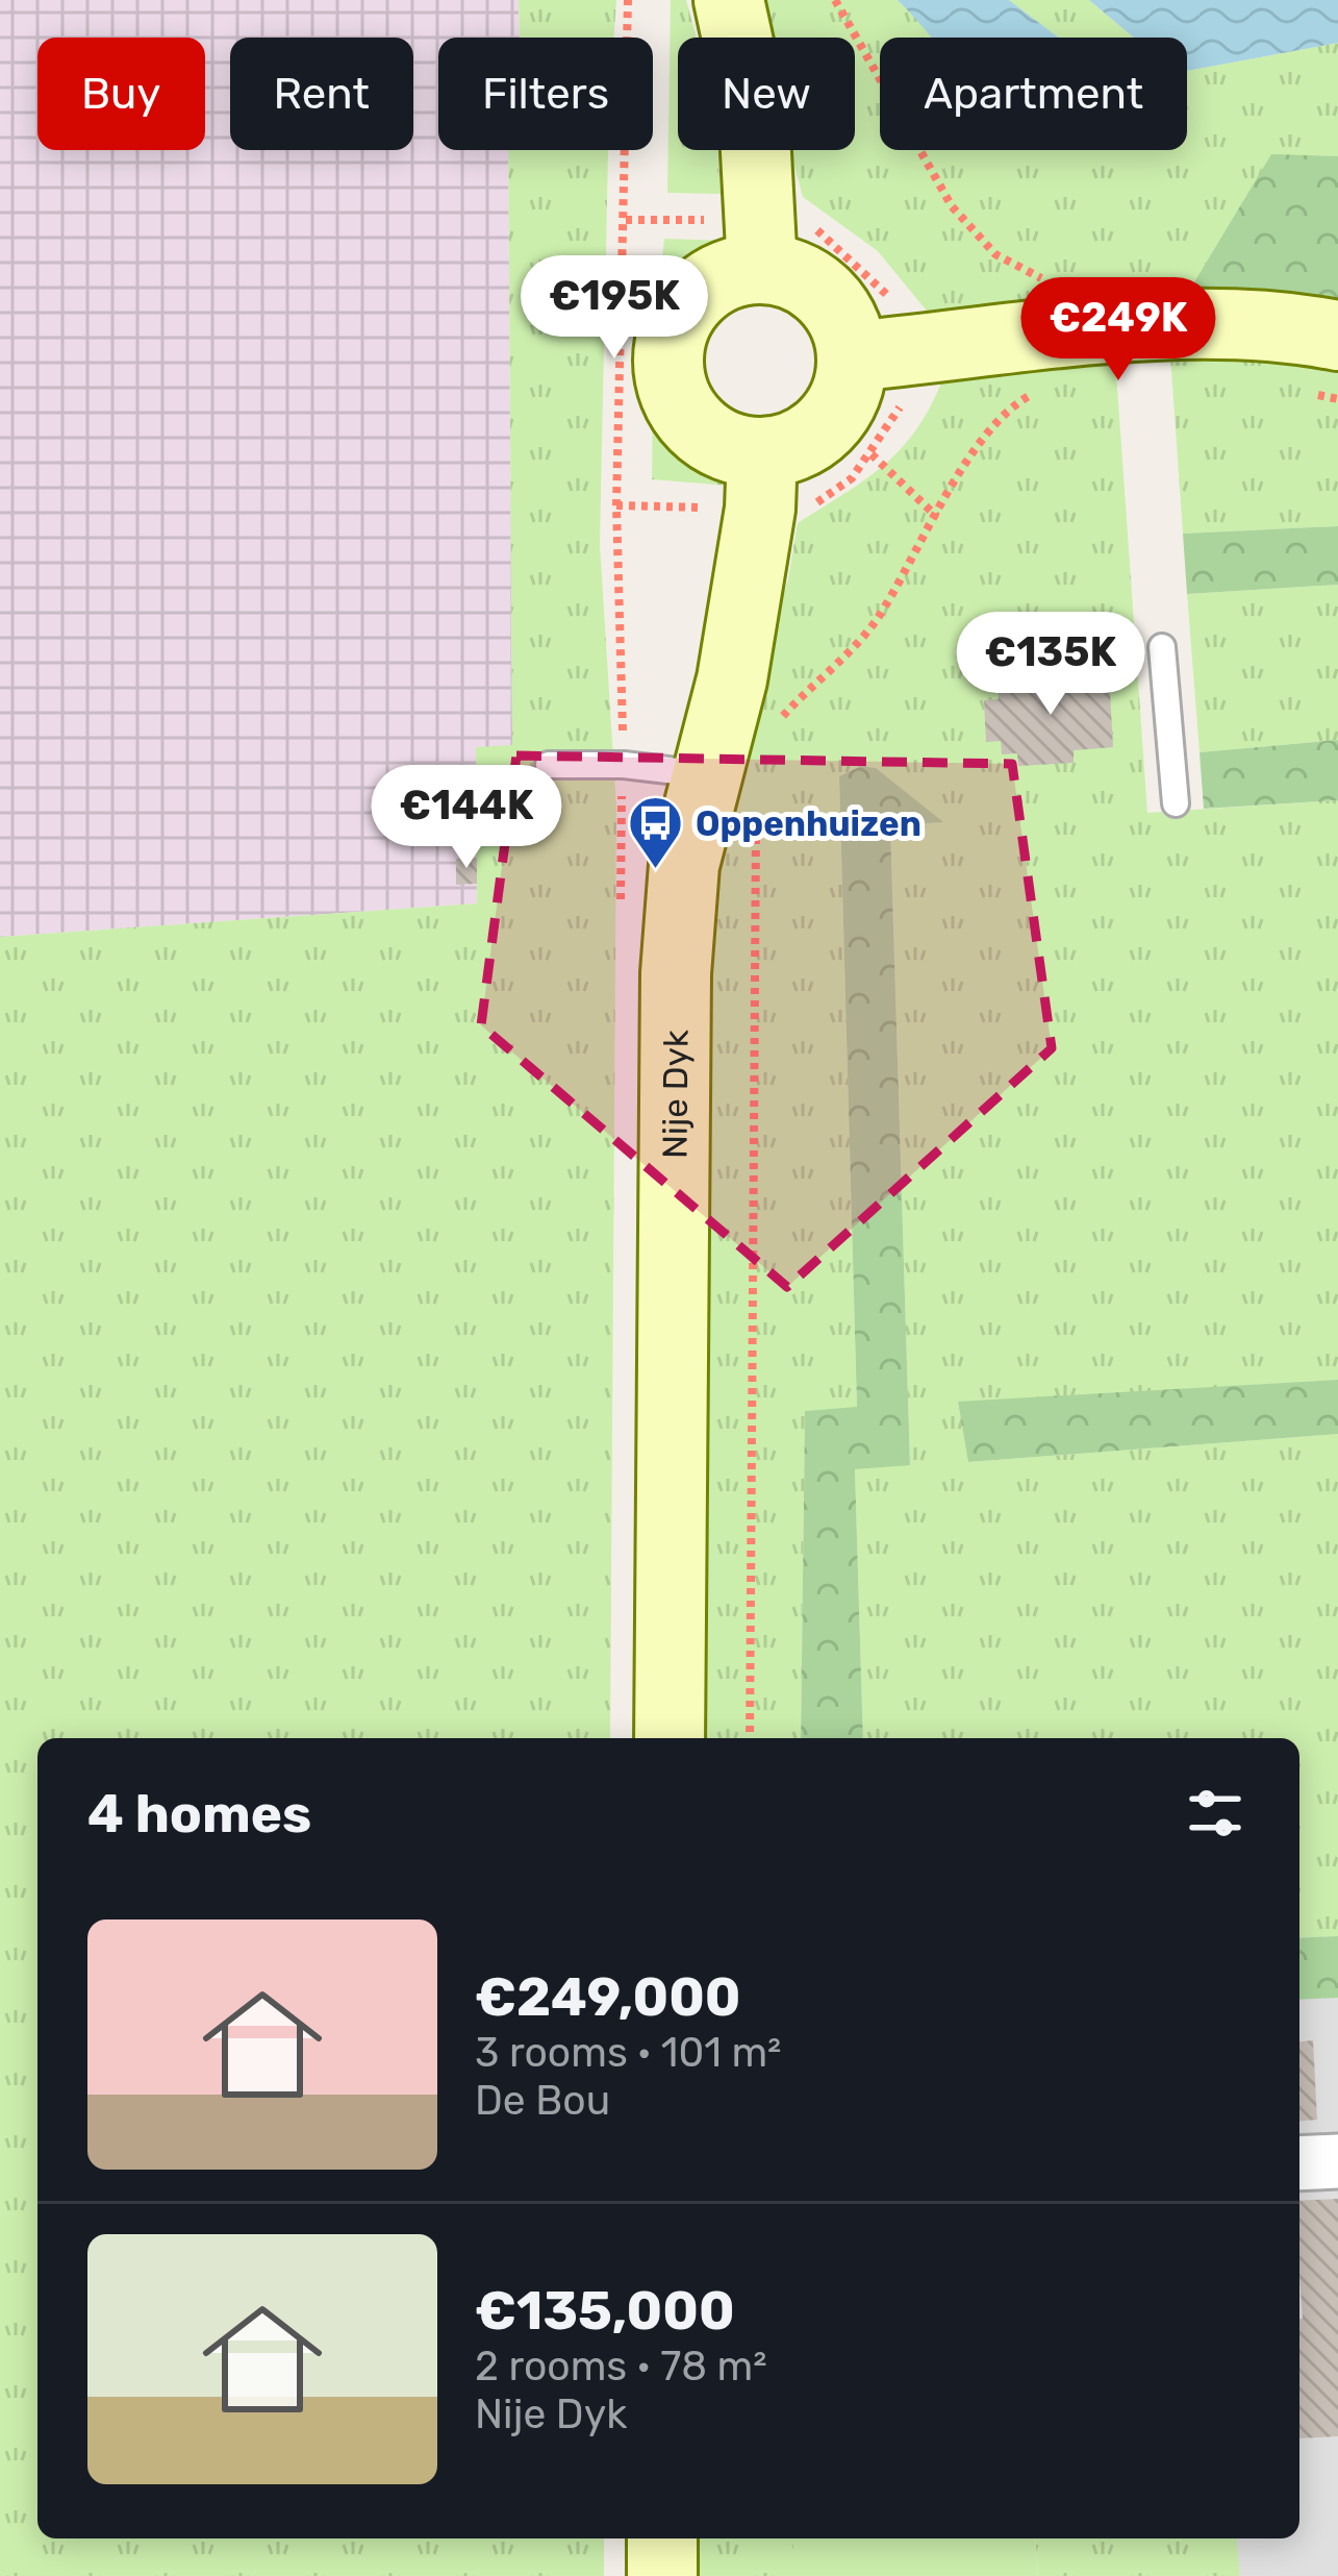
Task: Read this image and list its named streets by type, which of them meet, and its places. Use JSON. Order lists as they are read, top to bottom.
{
  "streets": {
    "street": ["Nije Dyk"]
  },
  "places": {
    "bus stop": ["Oppenhuizen"]
  },
  "page": {
    "chip": [
      "Buy",
      "Rent",
      "Filters",
      "New",
      "Apartment"
    ],
    "price": [
      "€195K",
      "€249K",
      "€135K",
      "€144K"
    ],
    "heading": "4 homes",
    "list": [
      {
        "name": "€249,000",
        "note": "3 rooms · 101 m² · De Bou"
      },
      {
        "name": "€135,000",
        "note": "2 rooms · 78 m² · Nije Dyk"
      }
    ]
  }
}
